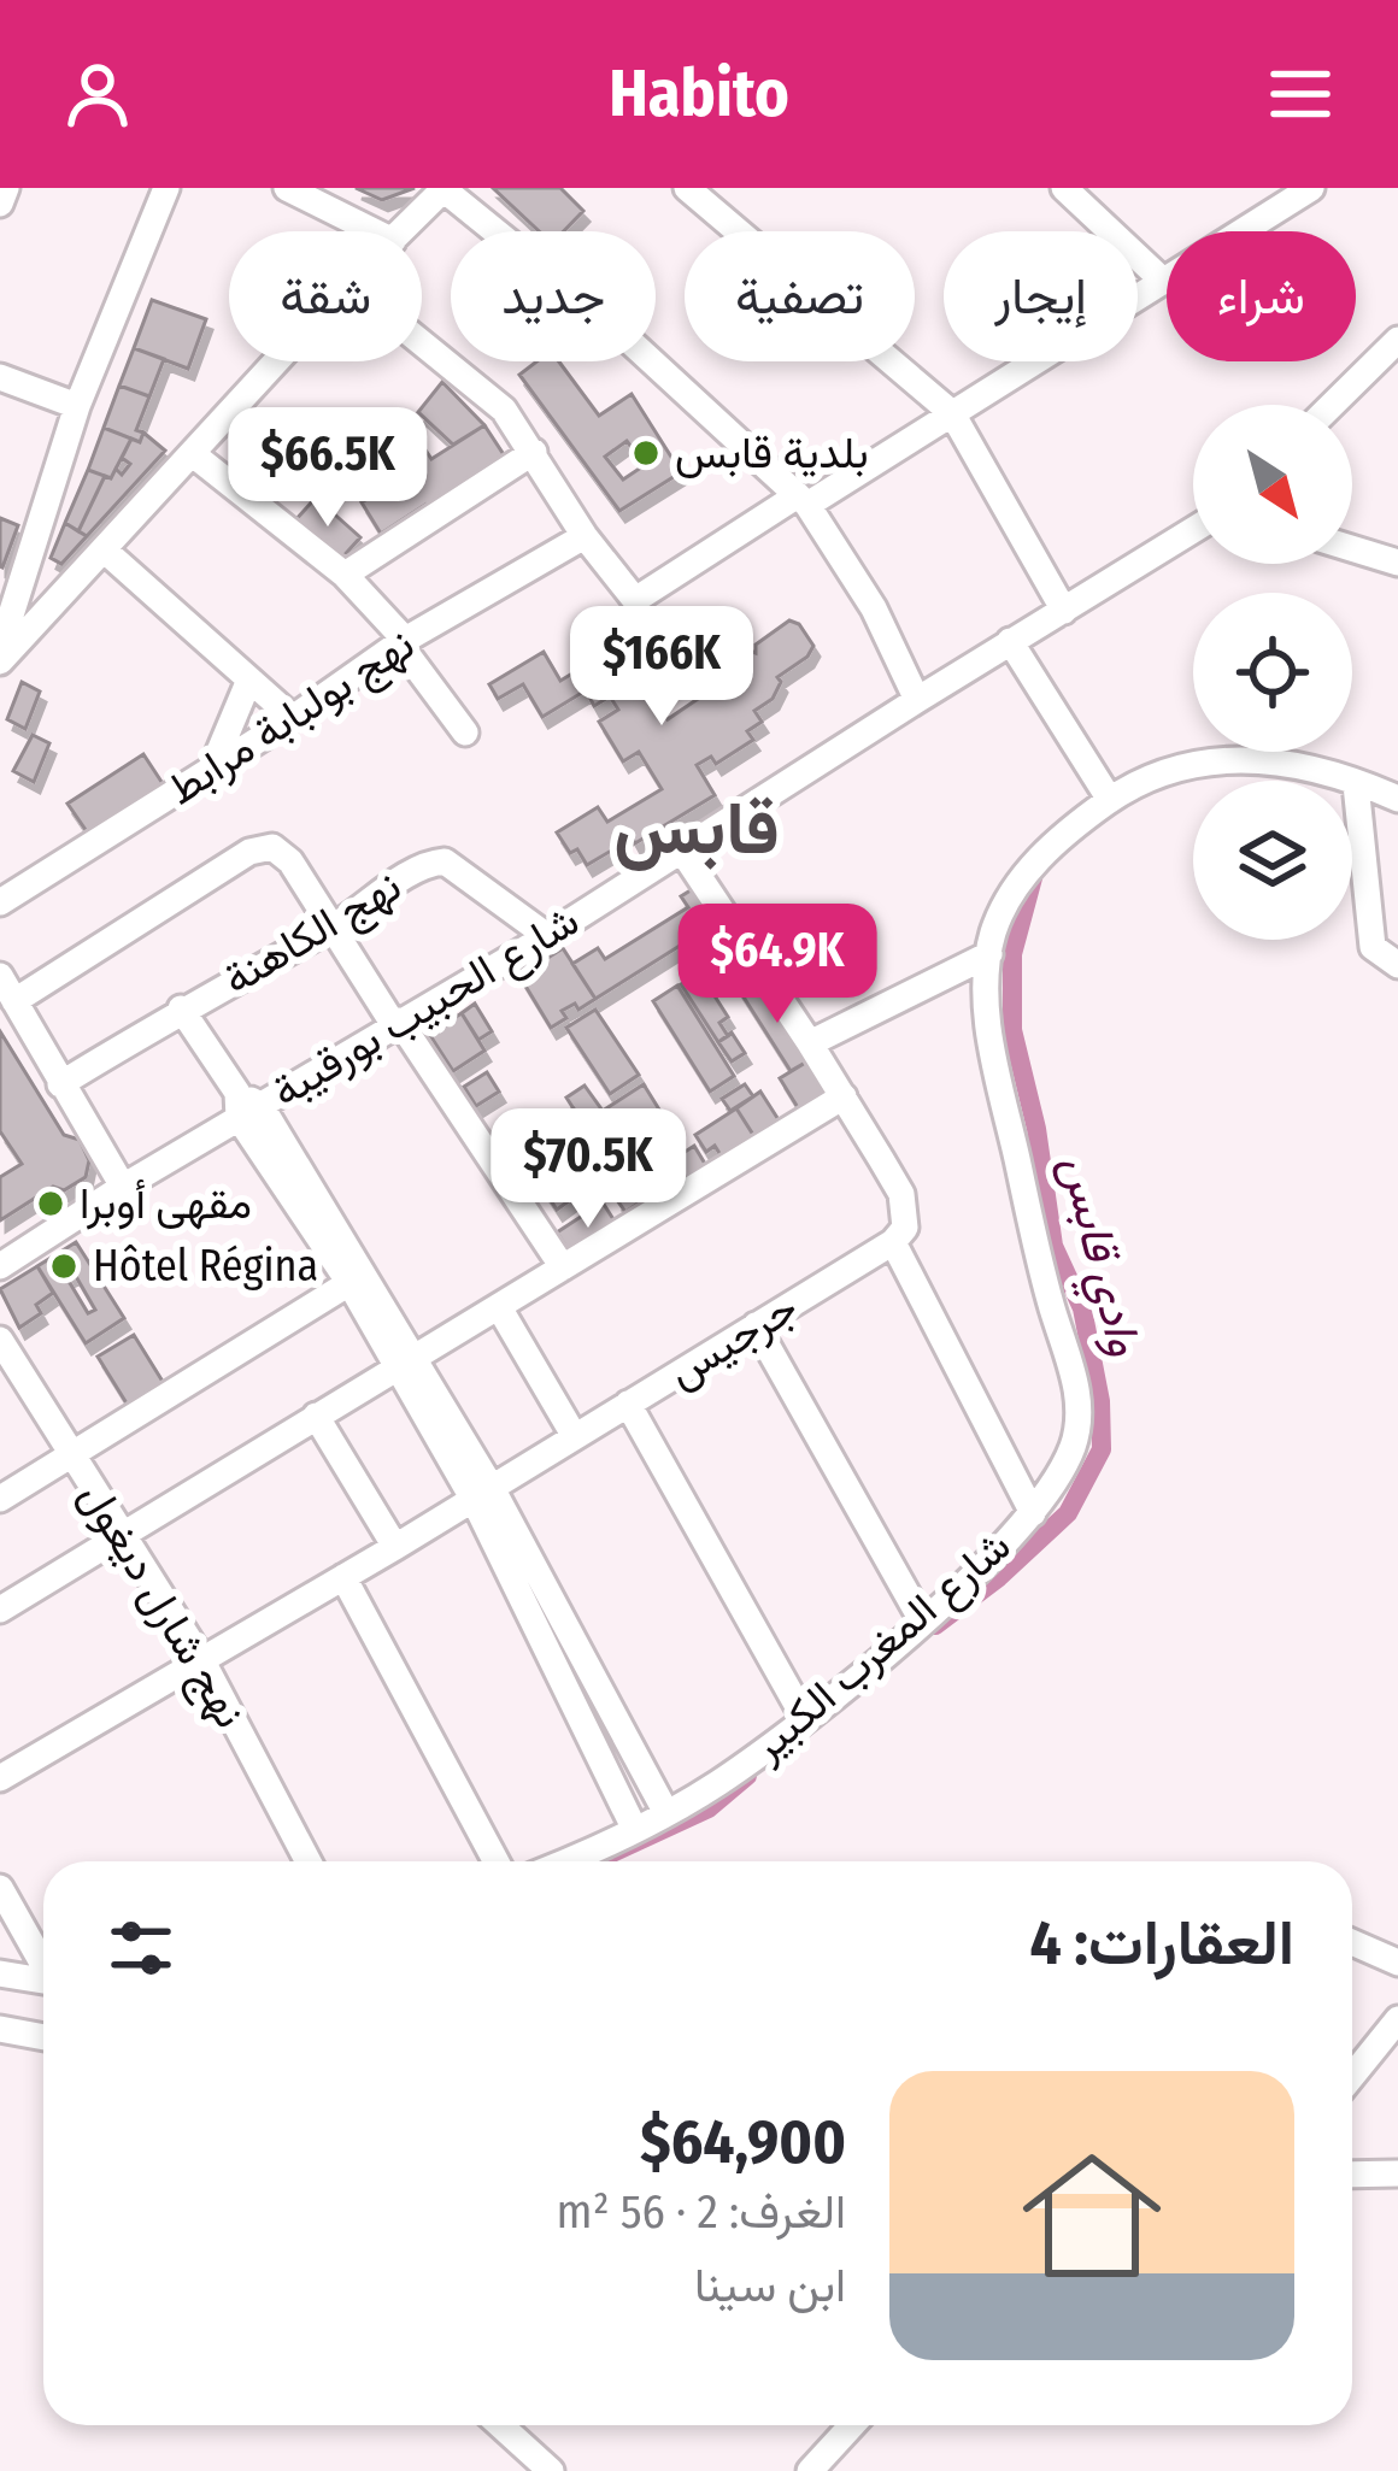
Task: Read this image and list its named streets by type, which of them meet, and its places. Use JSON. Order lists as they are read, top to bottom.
{
  "streets": {
    "street": [
      "نهج بولبابة مرابط",
      "نهج الكاهنة",
      "شارع الحبيب بورقيبة",
      "جرجيس",
      "نهج شارل ديغول",
      "شارع المغرب الكبير"
    ]
  },
  "crossings": [
    ["نهج الكاهنة", "شارع الحبيب بورقيبة"],
    ["نهج الكاهنة", "جرجيس"],
    ["جرجيس", "نهج شارل ديغول"]
  ],
  "districts": ["قابس"],
  "water": ["وادي قابس"],
  "places": ["بلدية قابس", "مقهى أوبرا", "Hôtel Régina"],
  "north": "bottom right",
  "page": {
    "header": "Habito",
    "chip": [
      "شراء",
      "إيجار",
      "تصفية",
      "جديد",
      "شقة"
    ],
    "price": [
      "$66.5K",
      "$166K",
      "$64.9K",
      "$70.5K"
    ],
    "heading": "العقارات: 4",
    "list": [
      {
        "name": "$64,900",
        "note": "الغرف: 2 · 56 m² · ابن سينا"
      }
    ]
  }
}
